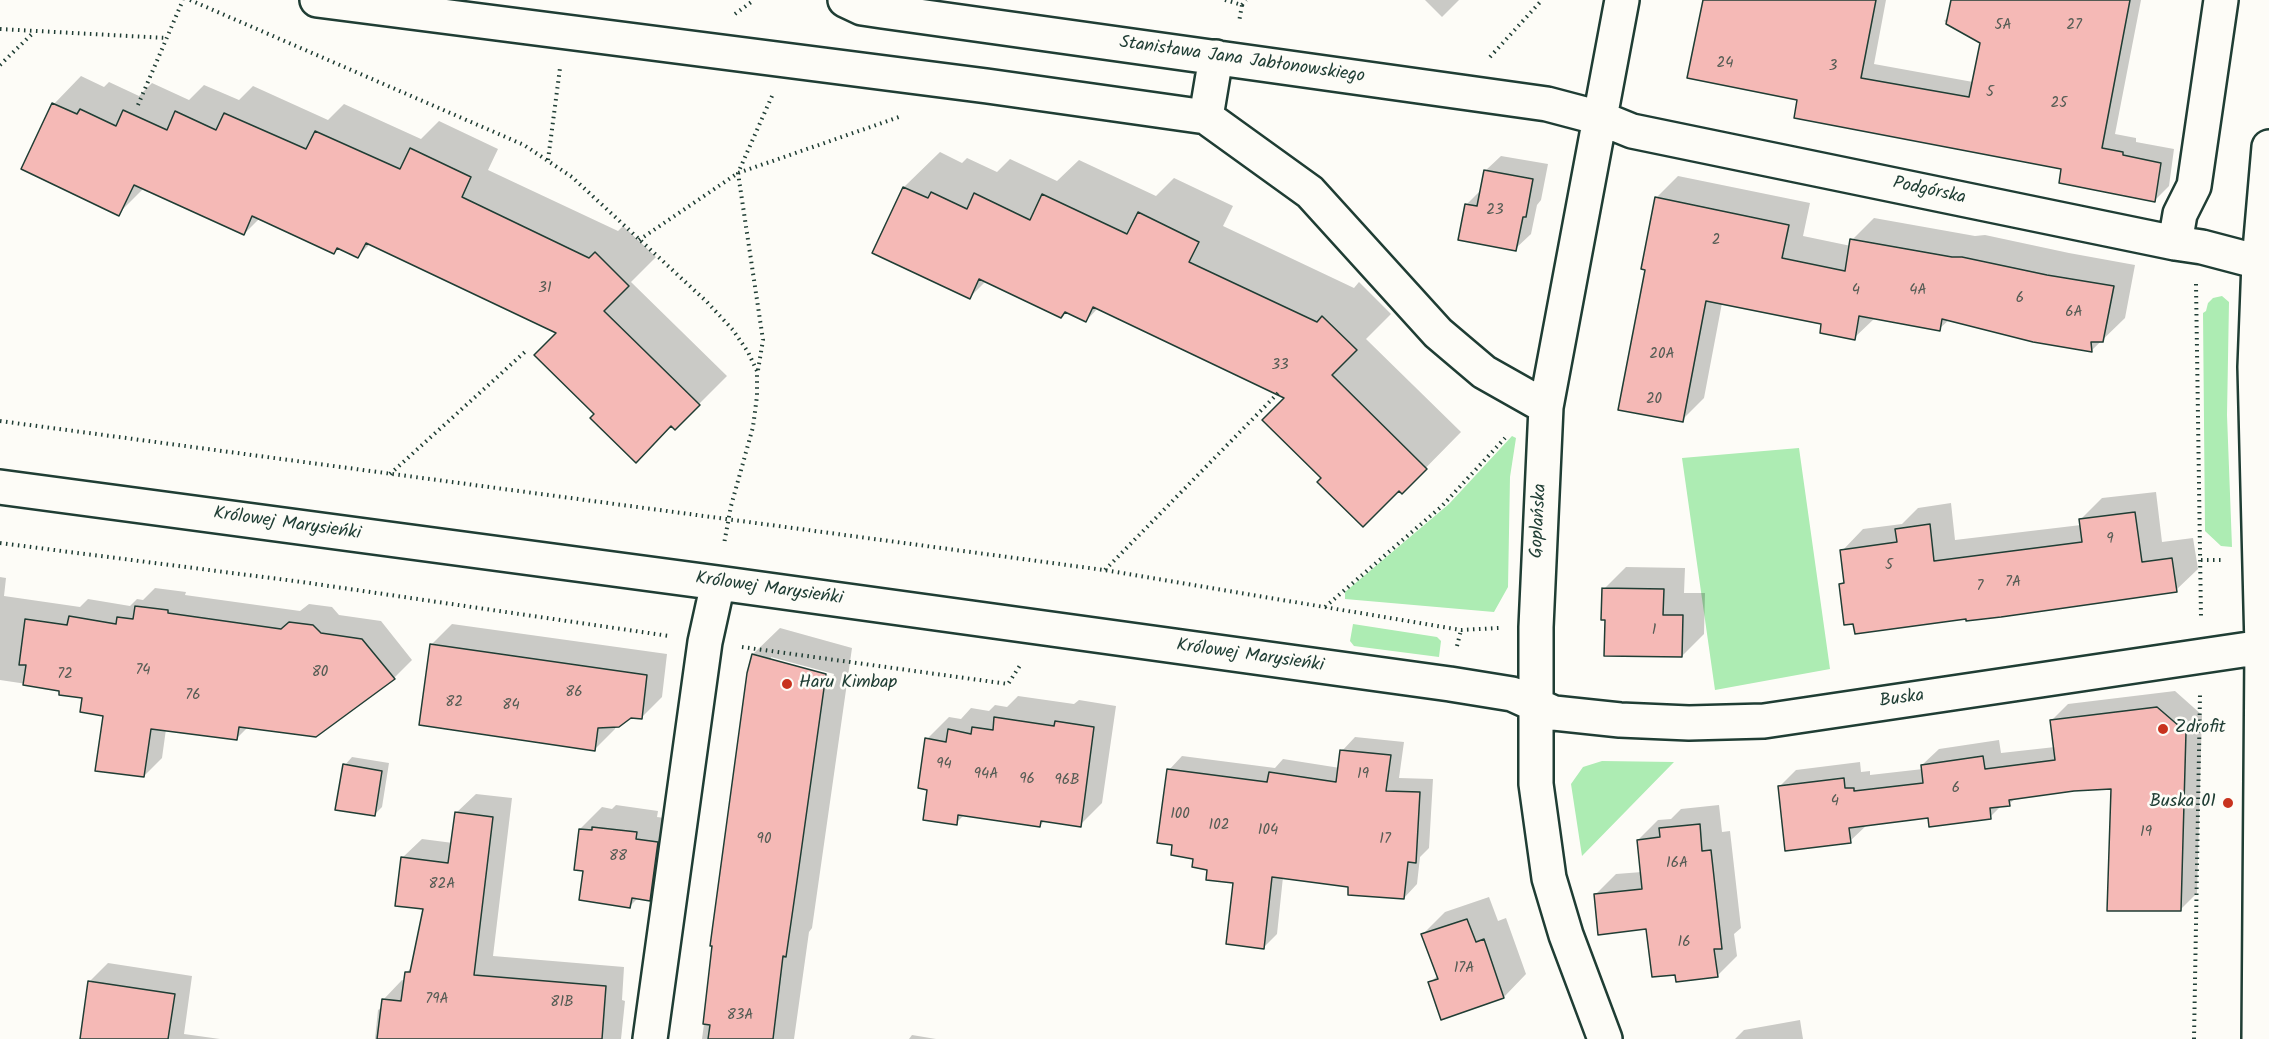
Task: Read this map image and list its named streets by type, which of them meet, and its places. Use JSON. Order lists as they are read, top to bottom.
{
  "streets": {
    "street": [
      "Stanisława Jana Jabłonowskiego",
      "Podgórska",
      "Goplańska",
      "Królowej Marysieńki",
      "Buska"
    ]
  },
  "crossings": [
    ["Stanisława Jana Jabłonowskiego", "Podgórska"],
    ["Stanisława Jana Jabłonowskiego", "Goplańska"],
    ["Podgórska", "Goplańska"],
    ["Goplańska", "Królowej Marysieńki"],
    ["Goplańska", "Buska"],
    ["Królowej Marysieńki", "Buska"]
  ],
  "places": ["Haru Kimbap", "Zdrofit", "Buska 01"],
  "house_numbers": [
    "5A",
    "27",
    "24",
    "3",
    "5",
    "25",
    "23",
    "2",
    "31",
    "4",
    "4A",
    "6",
    "6A",
    "20A",
    "33",
    "20",
    "9",
    "5",
    "7A",
    "7",
    "1",
    "74",
    "80",
    "72",
    "86",
    "76",
    "82",
    "84",
    "94",
    "94A",
    "19",
    "96",
    "96B",
    "6",
    "4",
    "100",
    "102",
    "104",
    "19",
    "90",
    "17",
    "88",
    "16A",
    "82A",
    "16",
    "17A",
    "79A",
    "81B",
    "83A"
  ]
}
